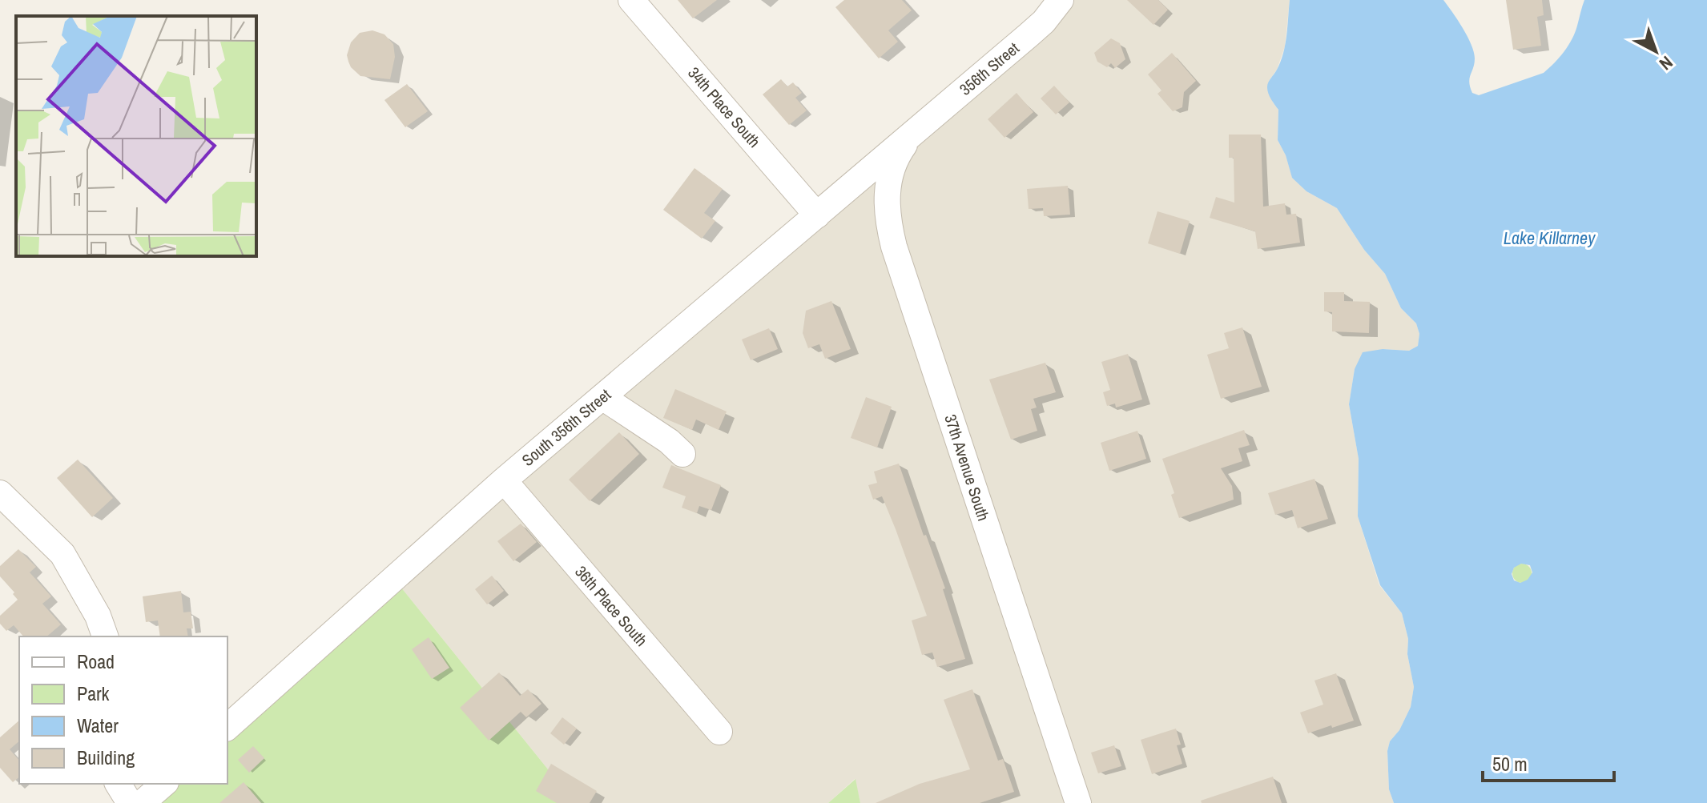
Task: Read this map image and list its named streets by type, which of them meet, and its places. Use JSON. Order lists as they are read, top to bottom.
{
  "streets": {
    "street": [
      "356th Street",
      "34th Place South",
      "South 356th Street",
      "37th Avenue South",
      "36th Place South"
    ]
  },
  "crossings": [
    ["356th Street", "South 356th Street"],
    ["356th Street", "37th Avenue South"],
    ["34th Place South", "South 356th Street"],
    ["South 356th Street", "37th Avenue South"],
    ["South 356th Street", "36th Place South"]
  ],
  "water": ["Lake Killarney"],
  "legend": [
    "Road",
    "Park",
    "Water",
    "Building"
  ],
  "scale_bar": "50 m",
  "north": "bottom right"
}
